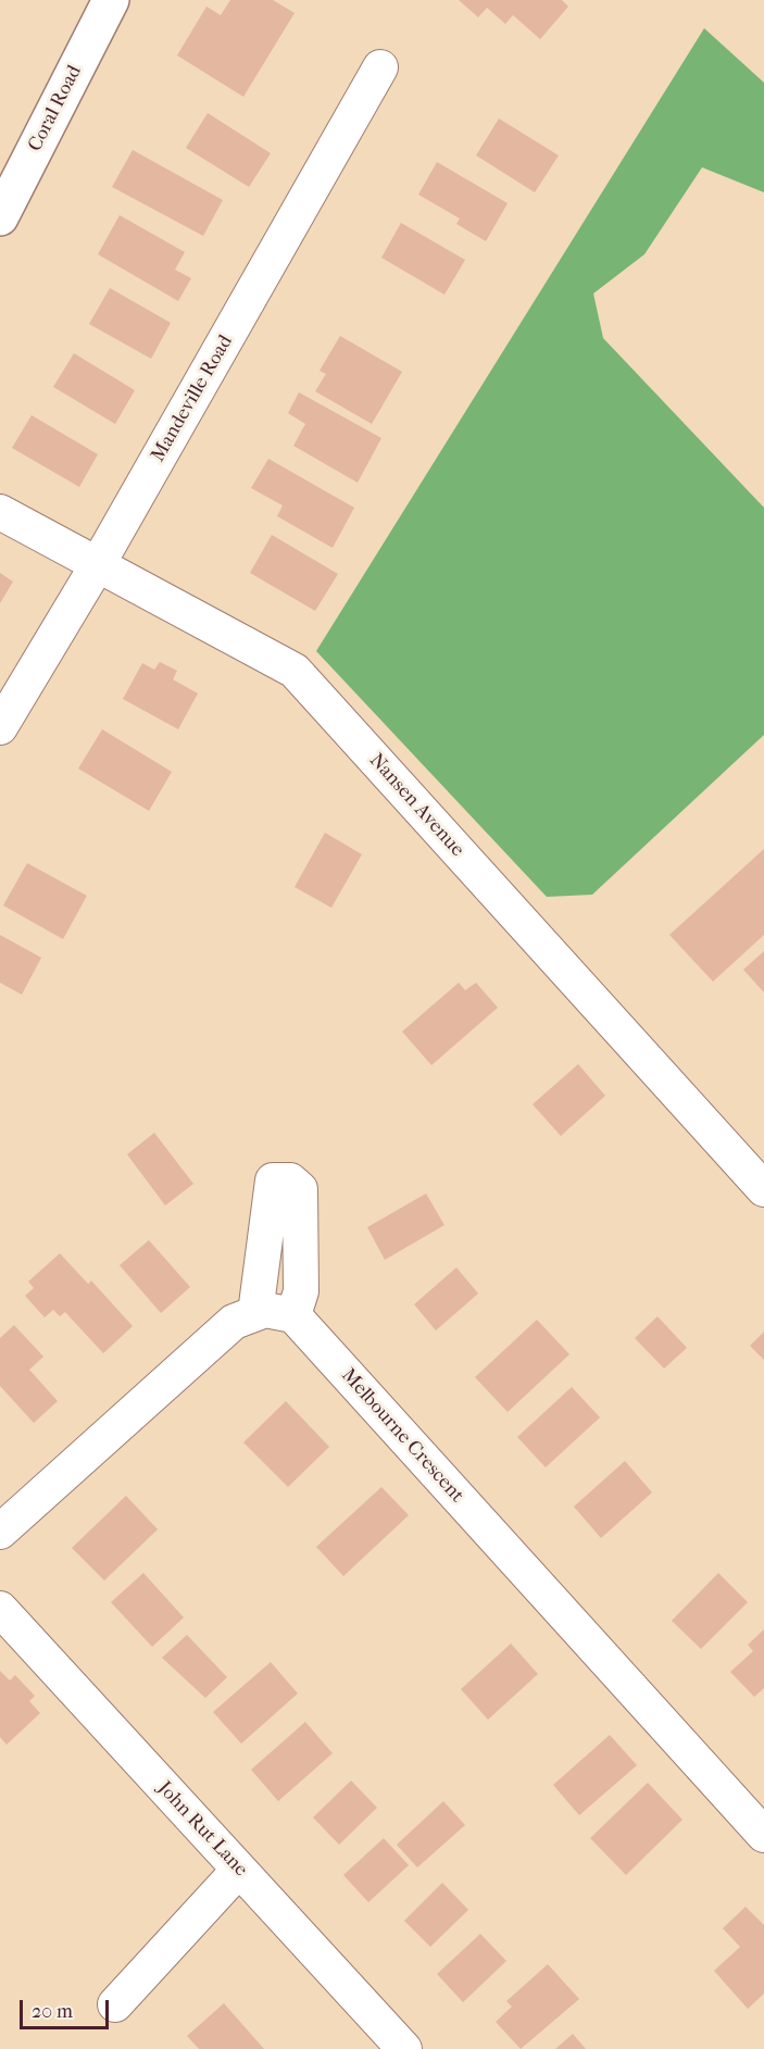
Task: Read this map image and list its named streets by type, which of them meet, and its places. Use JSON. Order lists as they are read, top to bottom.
{
  "streets": {
    "main road": ["Coral Road"],
    "street": [
      "Mandeville Road",
      "Nansen Avenue",
      "Melbourne Crescent",
      "John Rut Lane"
    ]
  },
  "crossings": [
    ["Mandeville Road", "Nansen Avenue"]
  ],
  "scale_bar": "20 m"
}
